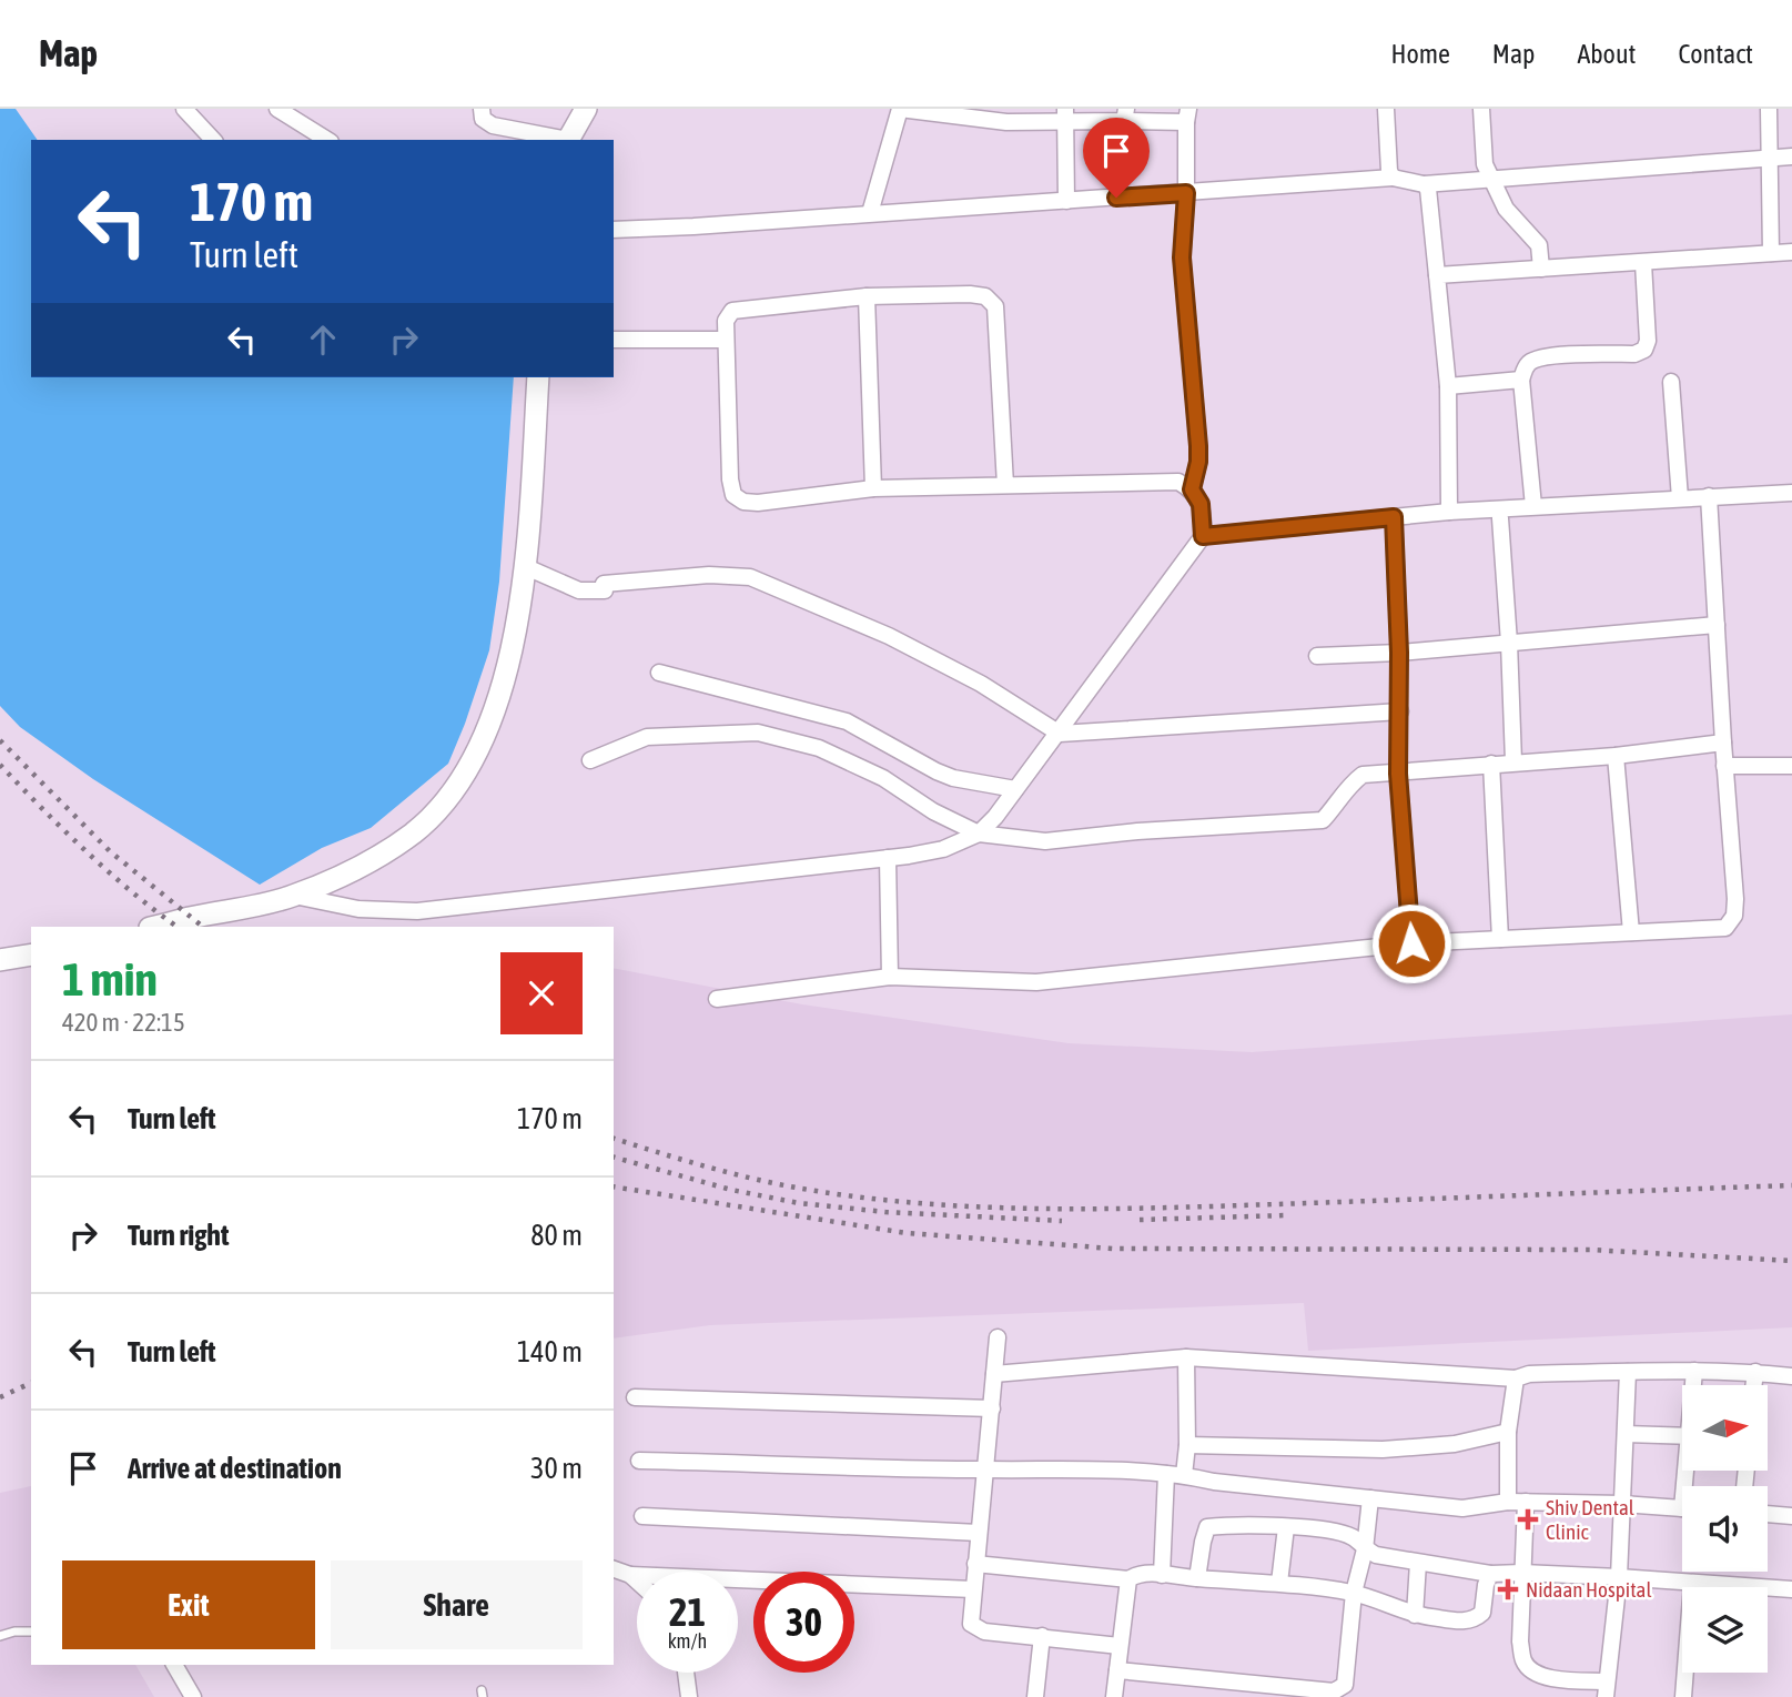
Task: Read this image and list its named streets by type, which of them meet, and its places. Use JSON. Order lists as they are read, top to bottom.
{
  "places": {
    "health": ["Shiv Dental Clinic", "Nidaan Hospital"]
  },
  "north": "right",
  "page": {
    "header": "Map",
    "nav": [
      "Home",
      "Map",
      "About",
      "Contact"
    ],
    "turn": ["170 m", "Turn left"],
    "heading": ["1 min", "420 m · 22:15"],
    "list": [
      {
        "name": "Turn left",
        "value": "170 m"
      },
      {
        "name": "Turn right",
        "value": "80 m"
      },
      {
        "name": "Turn left",
        "value": "140 m"
      },
      {
        "name": "Arrive at destination",
        "value": "30 m"
      }
    ],
    "buttons": ["Exit", "Share"],
    "speed": "21 km/h",
    "limit": "30"
  }
}
